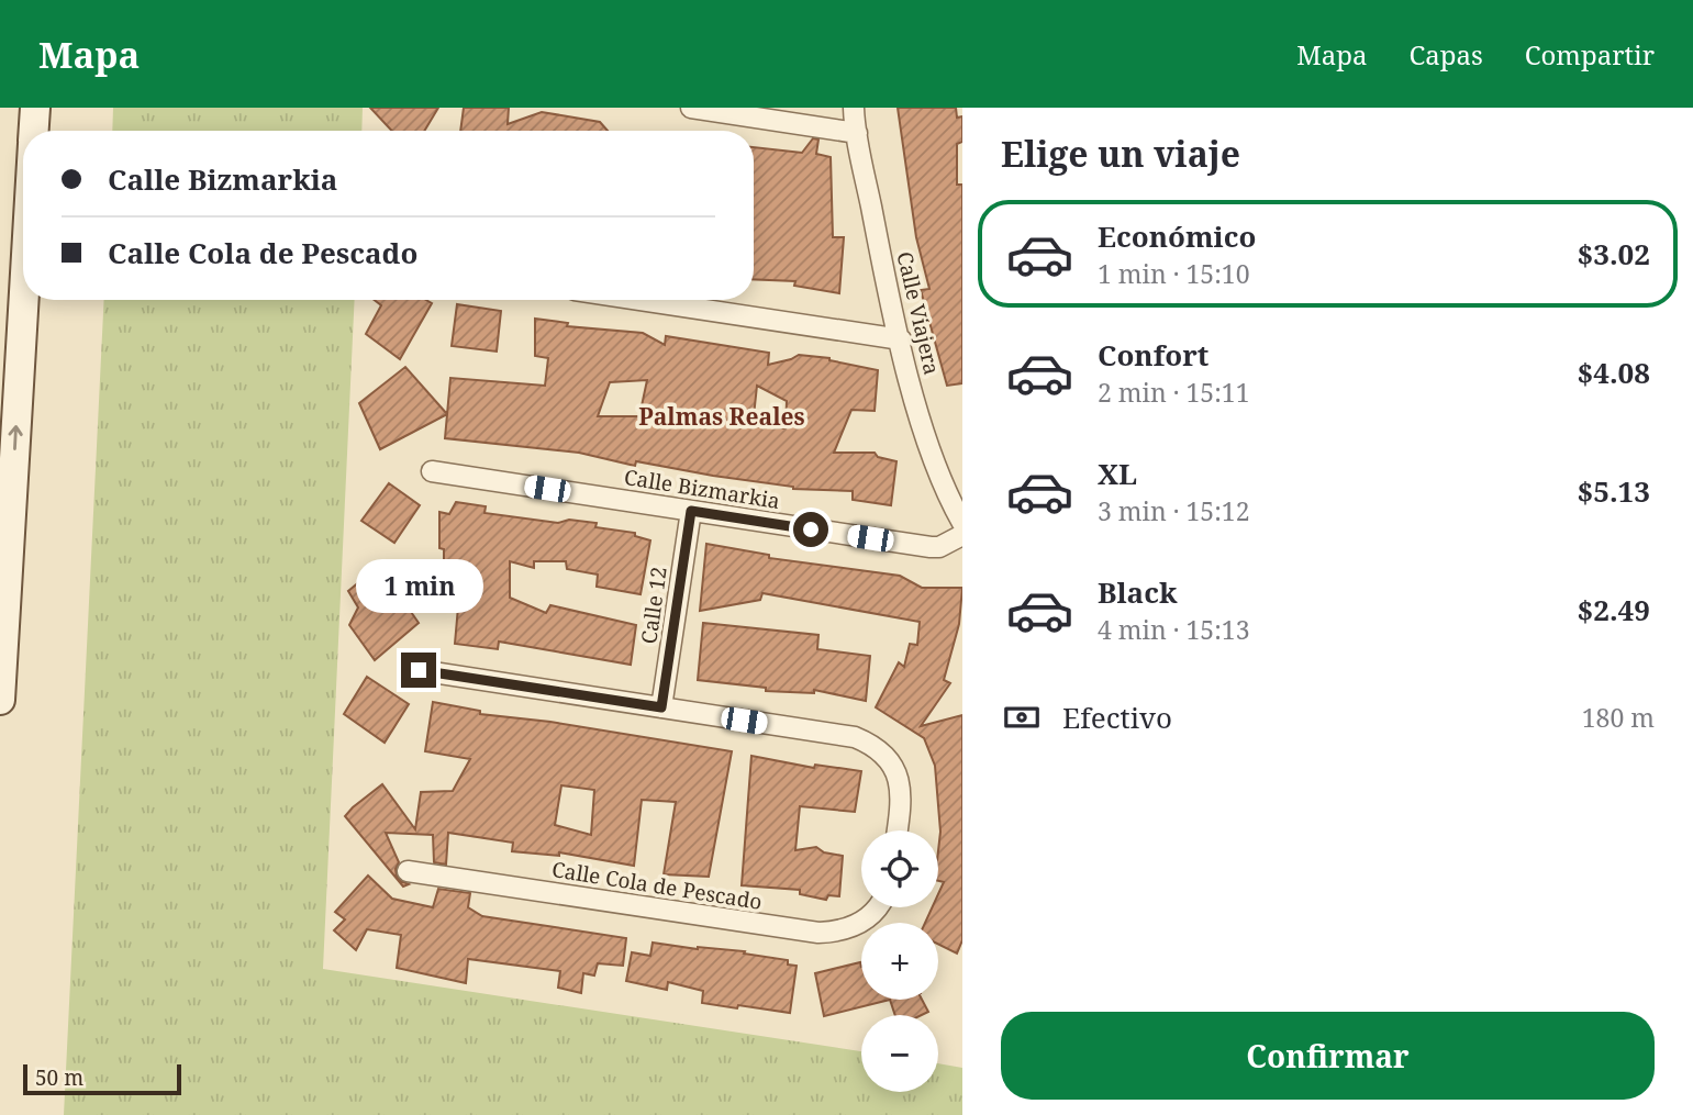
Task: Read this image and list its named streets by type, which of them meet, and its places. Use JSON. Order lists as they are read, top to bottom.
{
  "streets": {
    "street": [
      "Calle Viajera",
      "Calle Bizmarkia",
      "Calle 12",
      "Calle Cola de Pescado"
    ]
  },
  "crossings": [
    ["Calle Bizmarkia", "Calle 12"]
  ],
  "districts": ["Palmas Reales"],
  "scale_bar": "50 m",
  "page": {
    "header": "Mapa",
    "nav": ["Mapa", "Capas", "Compartir"],
    "heading": "Elige un viaje",
    "banner": ["Calle Bizmarkia", "Calle Cola de Pescado"],
    "list": [
      {
        "name": "Económico",
        "note": "1 min · 15:10",
        "value": "$3.02"
      },
      {
        "name": "Confort",
        "note": "2 min · 15:11",
        "value": "$4.08"
      },
      {
        "name": "XL",
        "note": "3 min · 15:12",
        "value": "$5.13"
      },
      {
        "name": "Black",
        "note": "4 min · 15:13",
        "value": "$2.49"
      }
    ],
    "bubble": "1 min",
    "pay": ["Efectivo", "180 m"],
    "map_buttons": ["+", "−"],
    "buttons": "Confirmar",
    "scale": "50 m"
  }
}
